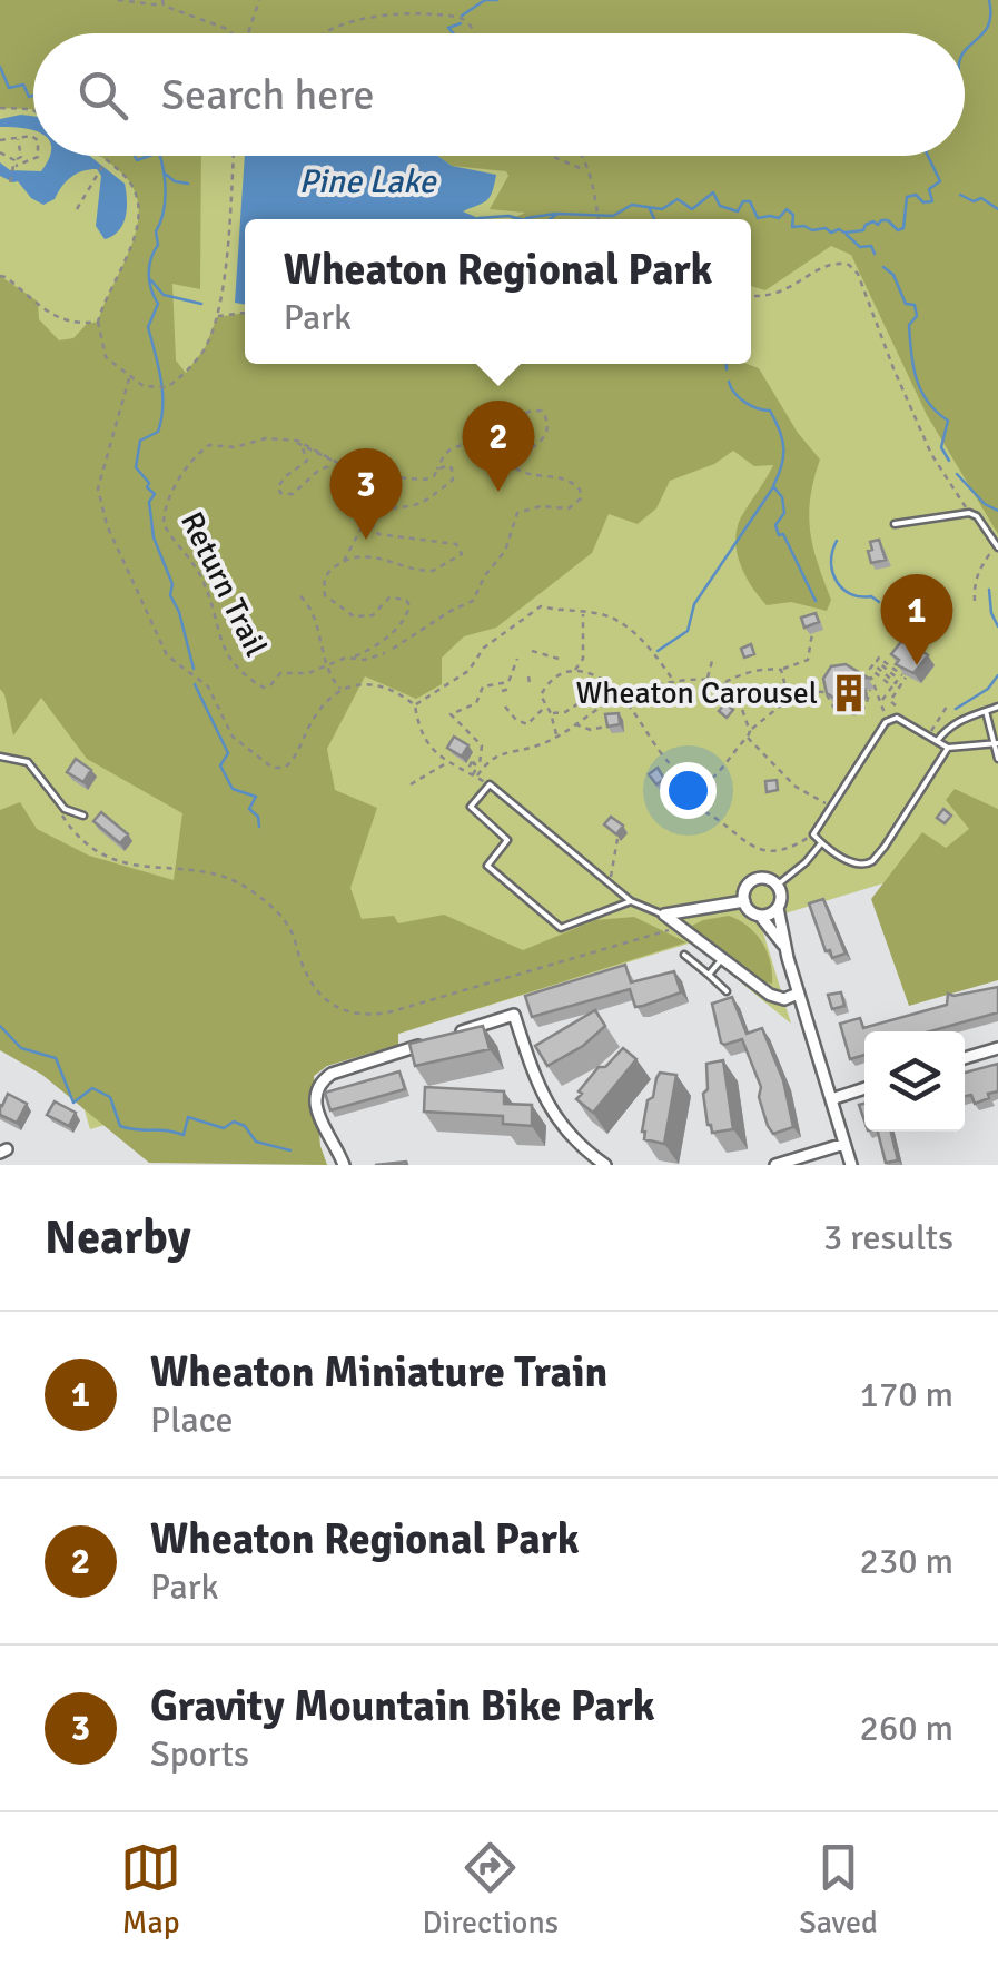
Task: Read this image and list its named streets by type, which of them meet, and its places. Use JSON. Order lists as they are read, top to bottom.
{
  "streets": {
    "path": ["Return Trail"]
  },
  "water": ["Pine Lake"],
  "places": {
    "building": ["Wheaton Carousel"]
  },
  "page": {
    "search": "Search here",
    "popup": ["Wheaton Regional Park", "Park"],
    "pins": ["2", "3", "1"],
    "heading": ["Nearby", "3 results"],
    "list": [
      {
        "mark": "1",
        "name": "Wheaton Miniature Train",
        "note": "Place",
        "value": "170 m"
      },
      {
        "mark": "2",
        "name": "Wheaton Regional Park",
        "note": "Park",
        "value": "230 m"
      },
      {
        "mark": "3",
        "name": "Gravity Mountain Bike Park",
        "note": "Sports",
        "value": "260 m"
      }
    ],
    "nav": ["Map", "Directions", "Saved"]
  }
}
